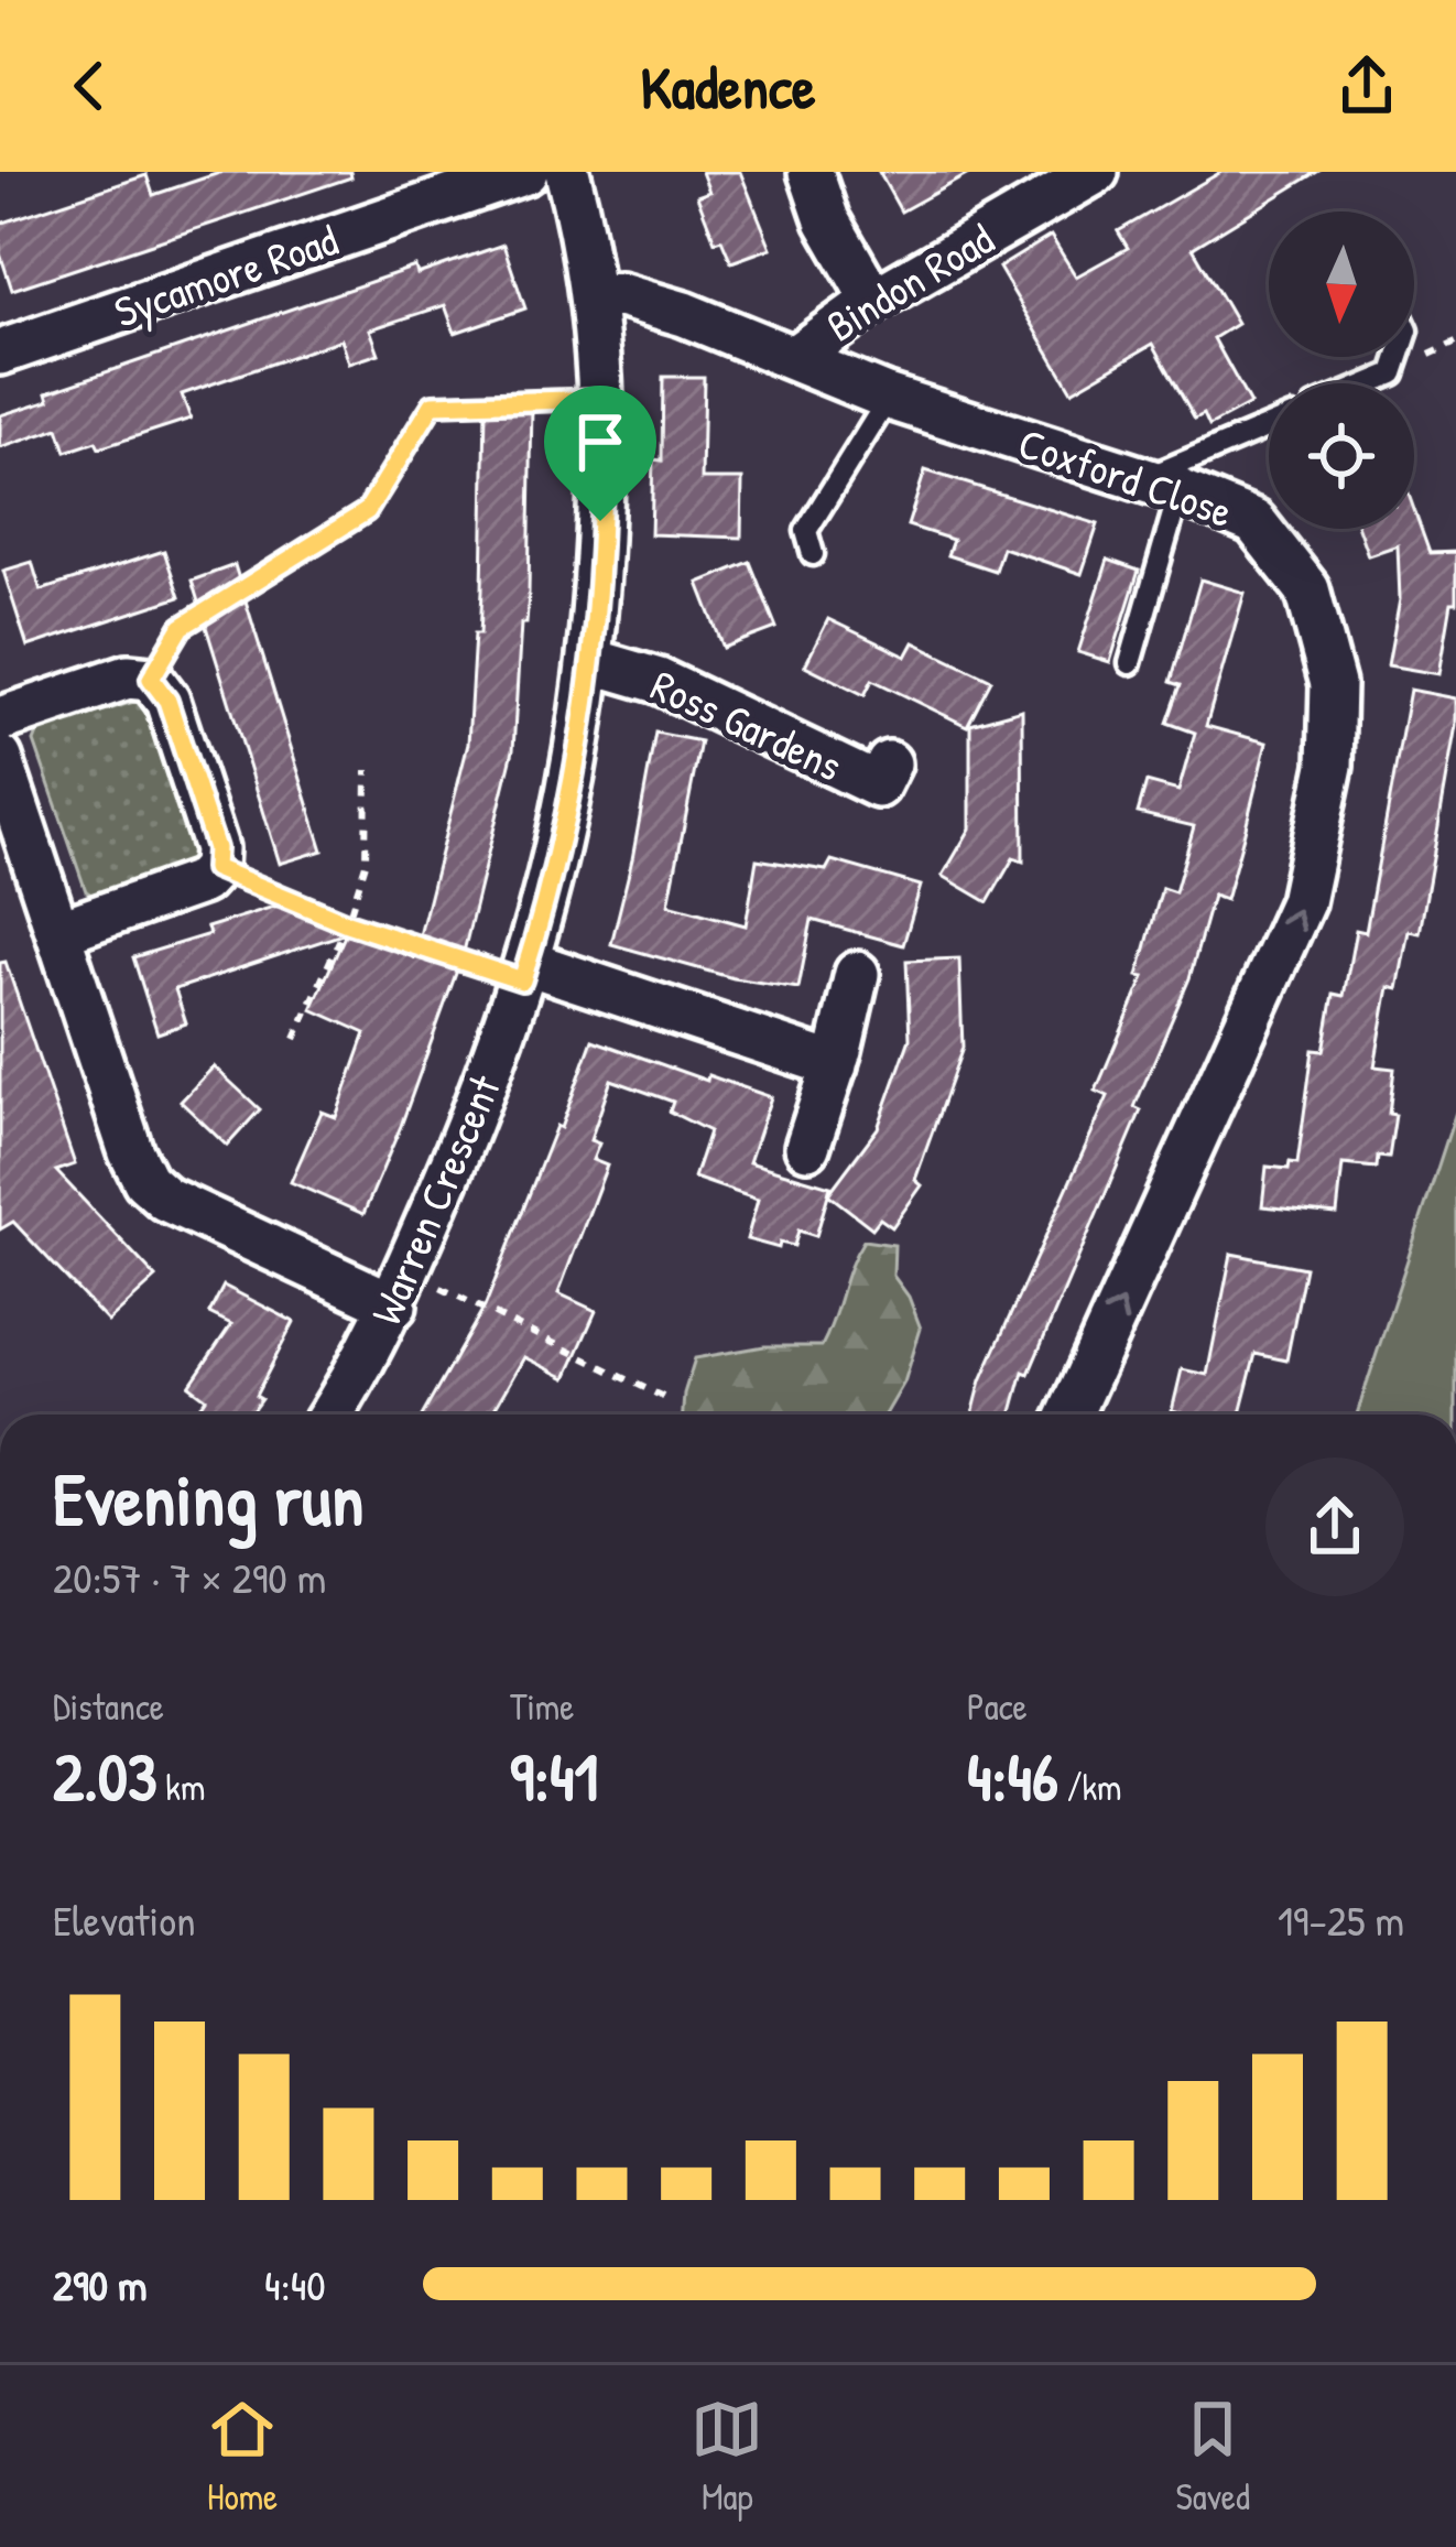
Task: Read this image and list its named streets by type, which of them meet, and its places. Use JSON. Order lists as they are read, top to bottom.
{
  "streets": {
    "street": [
      "Sycamore Road",
      "Bindon Road",
      "Coxford Close",
      "Ross Gardens",
      "Warren Crescent"
    ]
  },
  "crossings": [
    ["Bindon Road", "Coxford Close"],
    ["Coxford Close", "Warren Crescent"],
    ["Ross Gardens", "Warren Crescent"]
  ],
  "one_way": ["Coxford Close"],
  "north": "bottom",
  "page": {
    "header": "Kadence",
    "heading": ["Evening run", "20:57 · 7 × 290 m"],
    "stats": [
      ["Distance", "2.03 km"],
      ["Time", "9:41"],
      ["Pace", "4:46 /km"]
    ],
    "chart": ["Elevation", "19–25 m"],
    "list": [
      {
        "name": "290 m",
        "note": "4:40"
      }
    ],
    "tabs": ["Home", "Map", "Saved"]
  }
}
